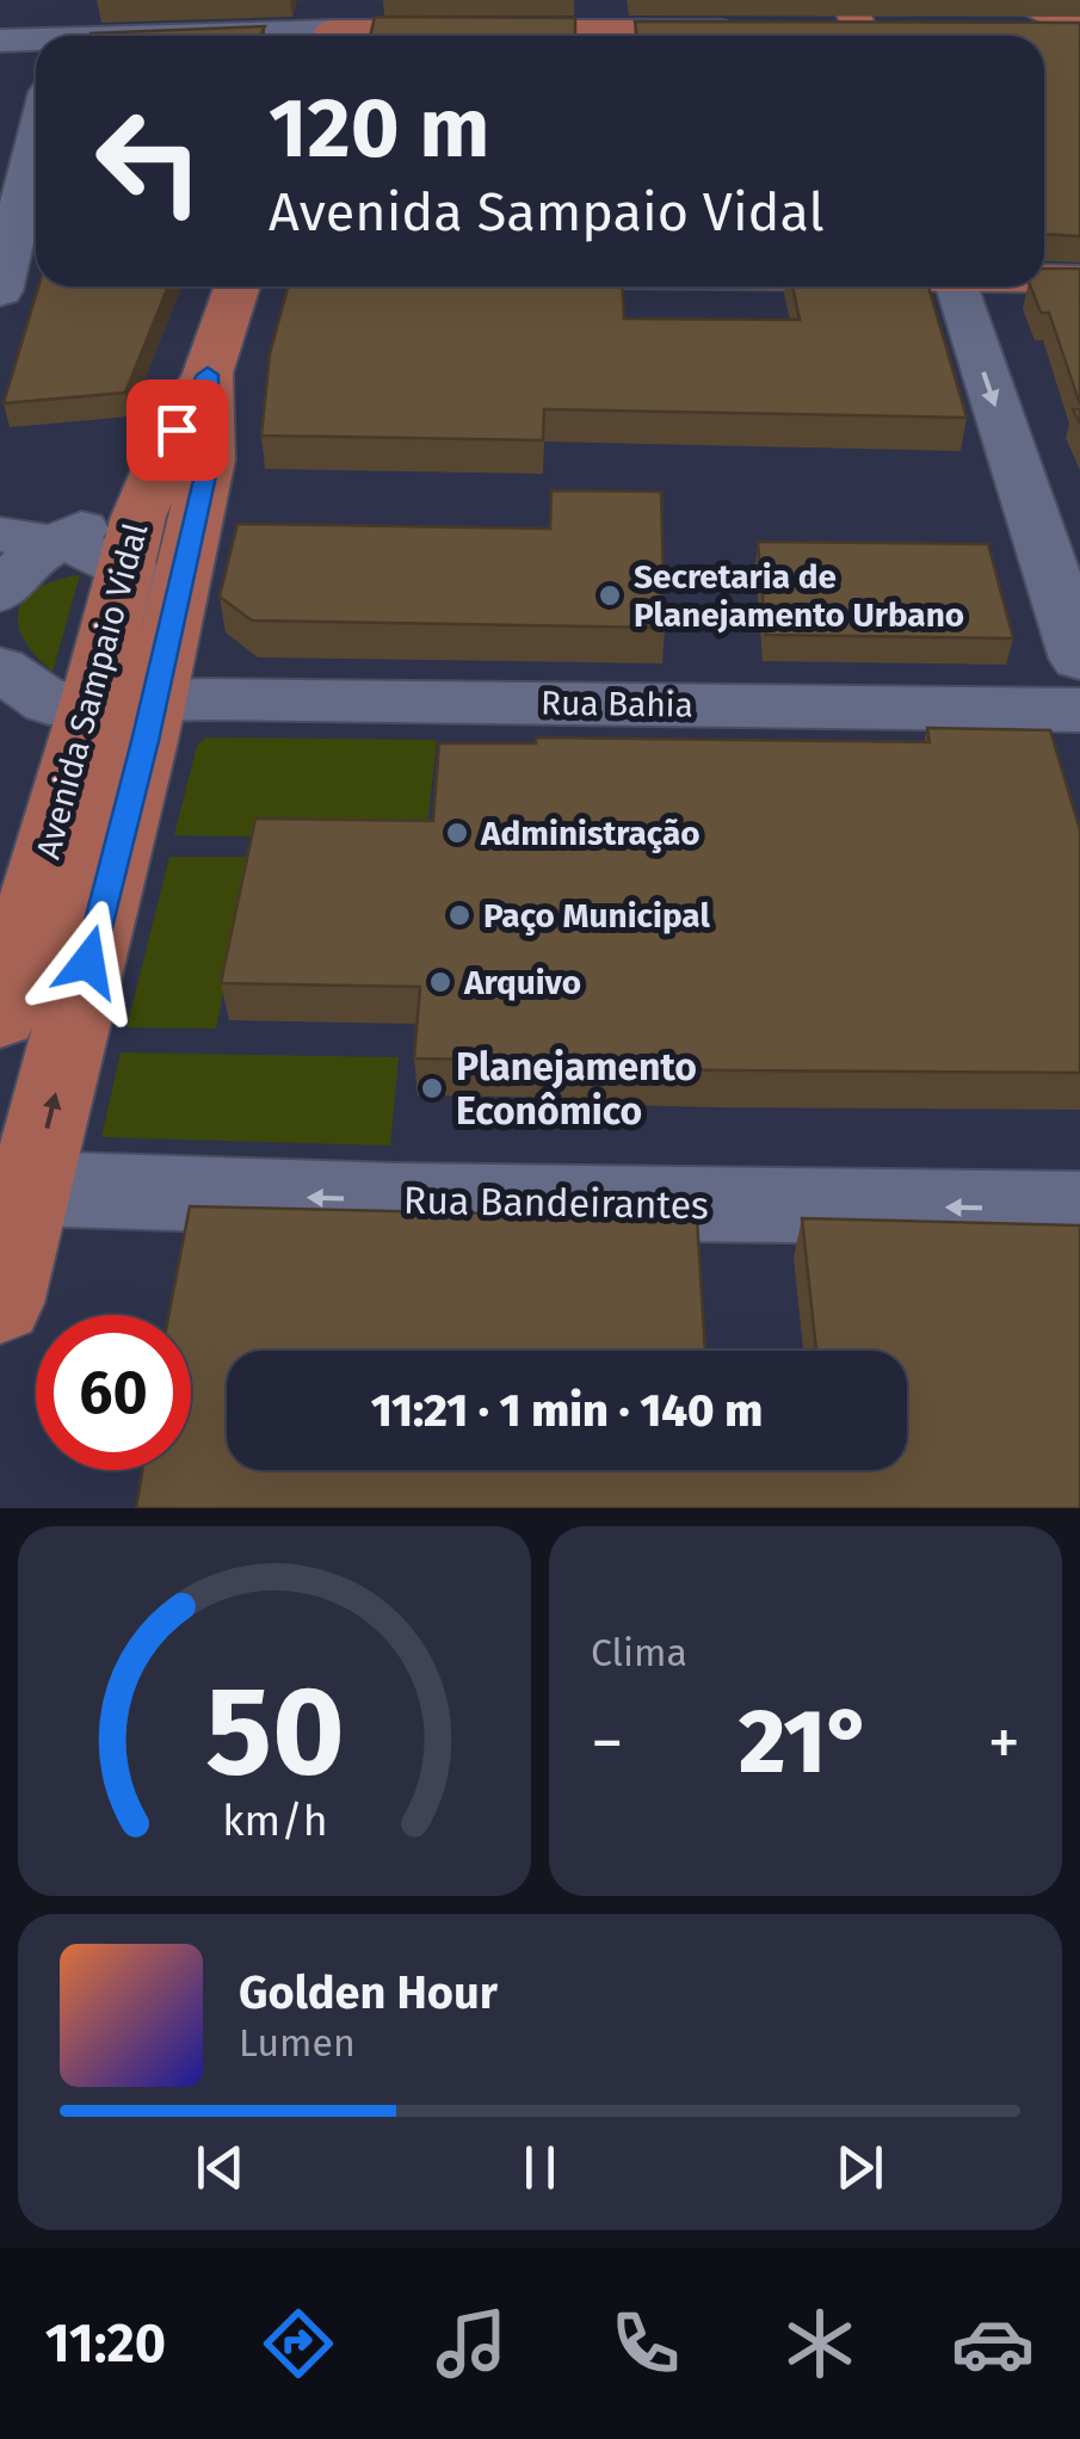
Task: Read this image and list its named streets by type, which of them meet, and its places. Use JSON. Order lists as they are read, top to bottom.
{
  "streets": {
    "main road": ["Avenida Sampaio Vidal"],
    "street": ["Rua Bahia", "Rua Bandeirantes"]
  },
  "crossings": [
    ["Avenida Sampaio Vidal", "Rua Bahia"],
    ["Avenida Sampaio Vidal", "Rua Bandeirantes"]
  ],
  "one_way": ["Rua Bandeirantes"],
  "places": [
    "Secretaria de Planejamento Urbano",
    "Administração",
    "Paço Municipal",
    "Arquivo",
    "Planejamento Econômico"
  ],
  "page": {
    "turn": ["120 m", "Avenida Sampaio Vidal"],
    "limit": "60",
    "trip": "11:21 · 1 min · 140 m",
    "tile": "Clima",
    "heat": ["−", "21°", "+"],
    "song": ["Golden Hour", "Lumen"],
    "tabs": "11:20",
    "gauge": ["50", "km/h"]
  }
}
